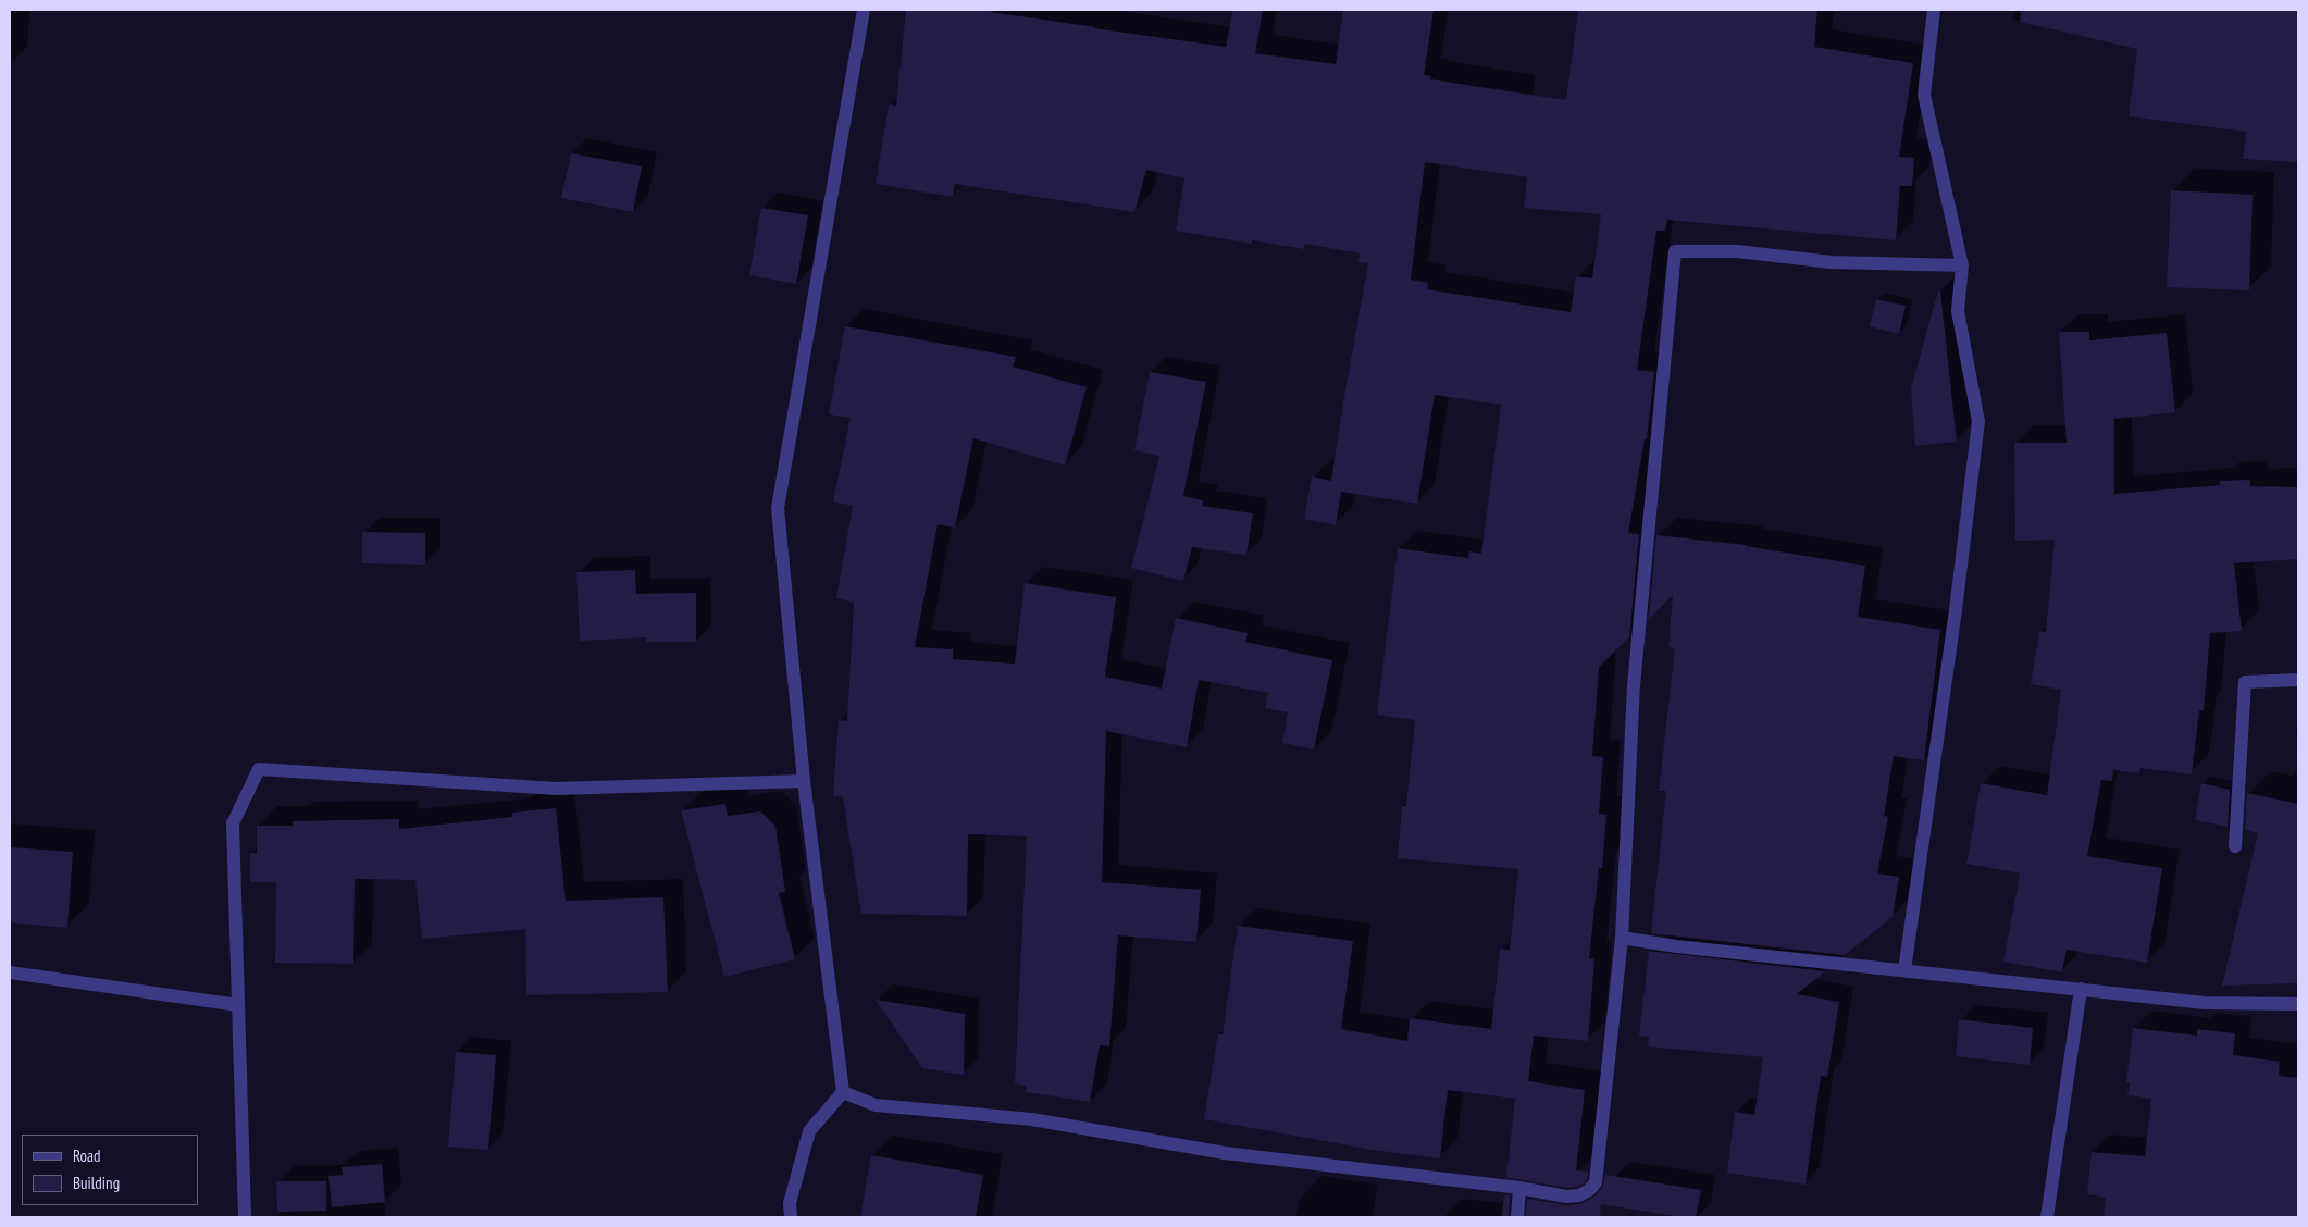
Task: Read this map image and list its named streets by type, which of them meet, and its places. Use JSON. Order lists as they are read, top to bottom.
{
  "legend": ["Road", "Building"]
}
